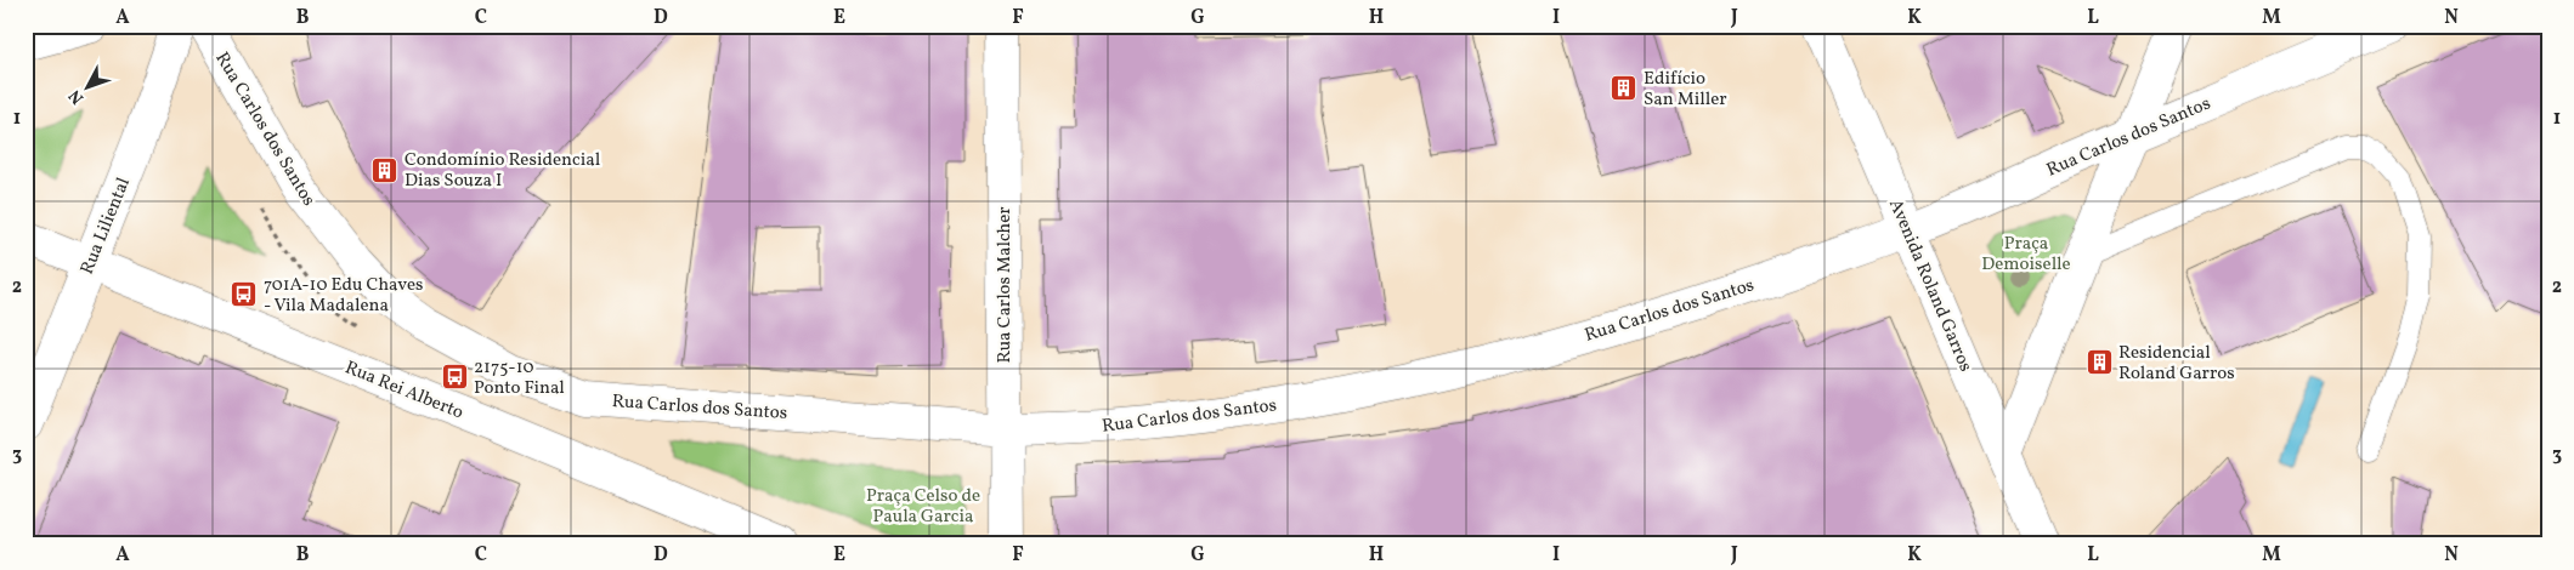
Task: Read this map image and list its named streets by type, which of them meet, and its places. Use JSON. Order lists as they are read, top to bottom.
{
  "streets": {
    "street": [
      "Rua Carlos dos Santos",
      "Rua Liliental",
      "Rua Carlos Malcher",
      "Avenida Roland Garros",
      "Rua Rei Alberto"
    ]
  },
  "crossings": [
    ["Rua Carlos dos Santos", "Rua Carlos Malcher"],
    ["Rua Carlos dos Santos", "Avenida Roland Garros"],
    ["Rua Liliental", "Rua Rei Alberto"]
  ],
  "parks": ["Praça Demoiselle", "Praça Celso de Paula Garcia"],
  "places": {
    "building": ["Edifício San Miller", "Condomínio Residencial Dias Souza I", "Residencial Roland Garros"],
    "bus stop": ["701A-10 Edu Chaves - Vila Madalena", "2175-10 Ponto Final"]
  },
  "north": "bottom left",
  "grid": {
    "columns": [
      "A",
      "B",
      "C",
      "D",
      "E",
      "F",
      "G",
      "H",
      "I",
      "J",
      "K",
      "L",
      "M",
      "N"
    ],
    "rows": ["1", "2", "3"]
  }
}
